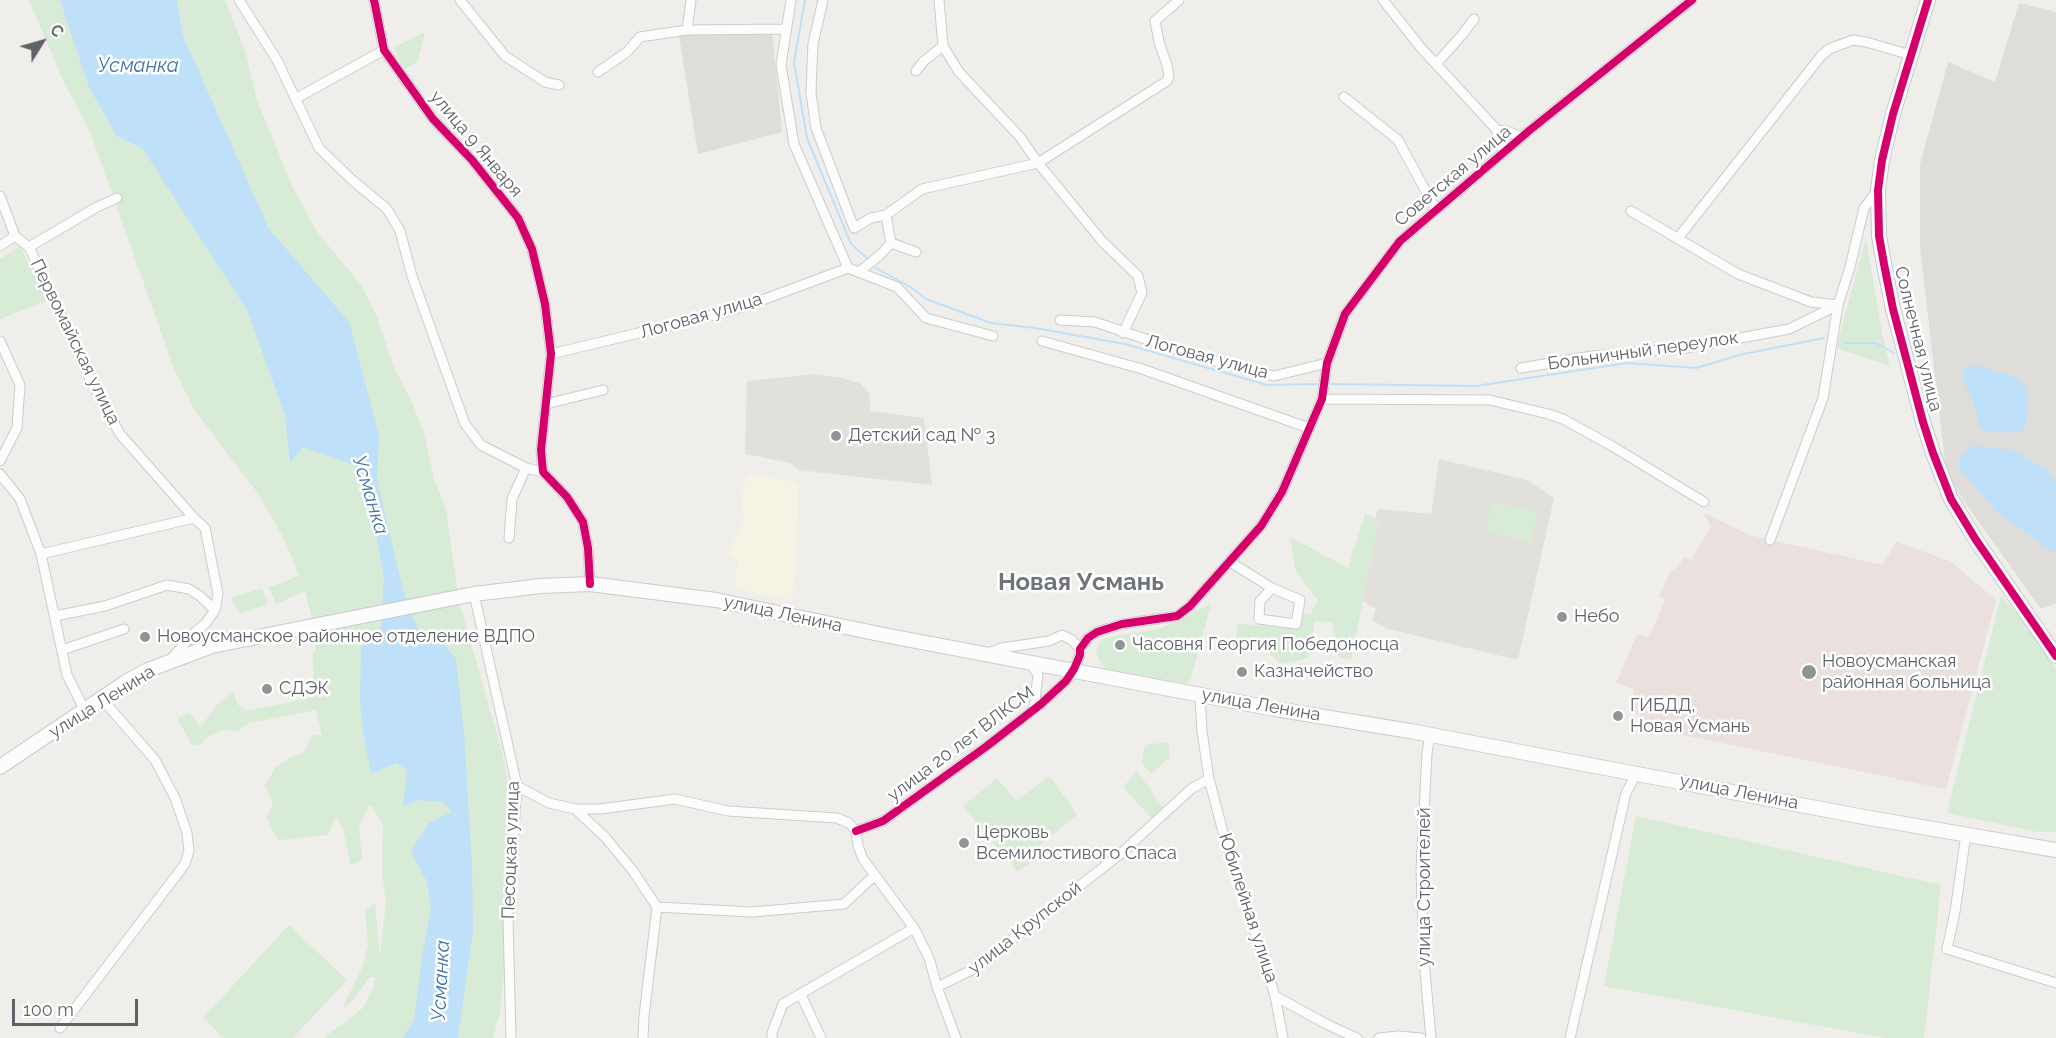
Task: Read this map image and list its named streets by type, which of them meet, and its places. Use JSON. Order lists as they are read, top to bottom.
{
  "streets": {
    "main road": ["Солнечная улица", "улица Ленина"],
    "street": [
      "улица 9 Января",
      "Советская улица",
      "Логовая улица",
      "Первомайская улица",
      "Больничный переулок",
      "улица 20 лет ВЛКСМ",
      "Песоцкая улица",
      "улица Строителей",
      "Юбилейная улица",
      "улица Крупской"
    ]
  },
  "crossings": [
    ["улица 9 Января", "Логовая улица"],
    ["Советская улица", "Логовая улица"],
    ["Солнечная улица", "Больничный переулок"],
    ["улица Ленина", "улица 20 лет ВЛКСМ"],
    ["улица Ленина", "Песоцкая улица"],
    ["улица Ленина", "улица Строителей"],
    ["Юбилейная улица", "улица Крупской"]
  ],
  "districts": ["Новая Усмань"],
  "water": ["Усманка"],
  "places": [
    "Детский сад № 3",
    "Небо",
    "Новоусманское районное отделение ВДПО",
    "Часовня Георгия Победоносца",
    "Казначейство",
    "Новоусманская районная больница",
    "СДЭК",
    "ГИБДД, Новая Усмань",
    "Церковь Всемилостивого Спаса"
  ],
  "scale_bar": "100 m",
  "north": "top right"
}
